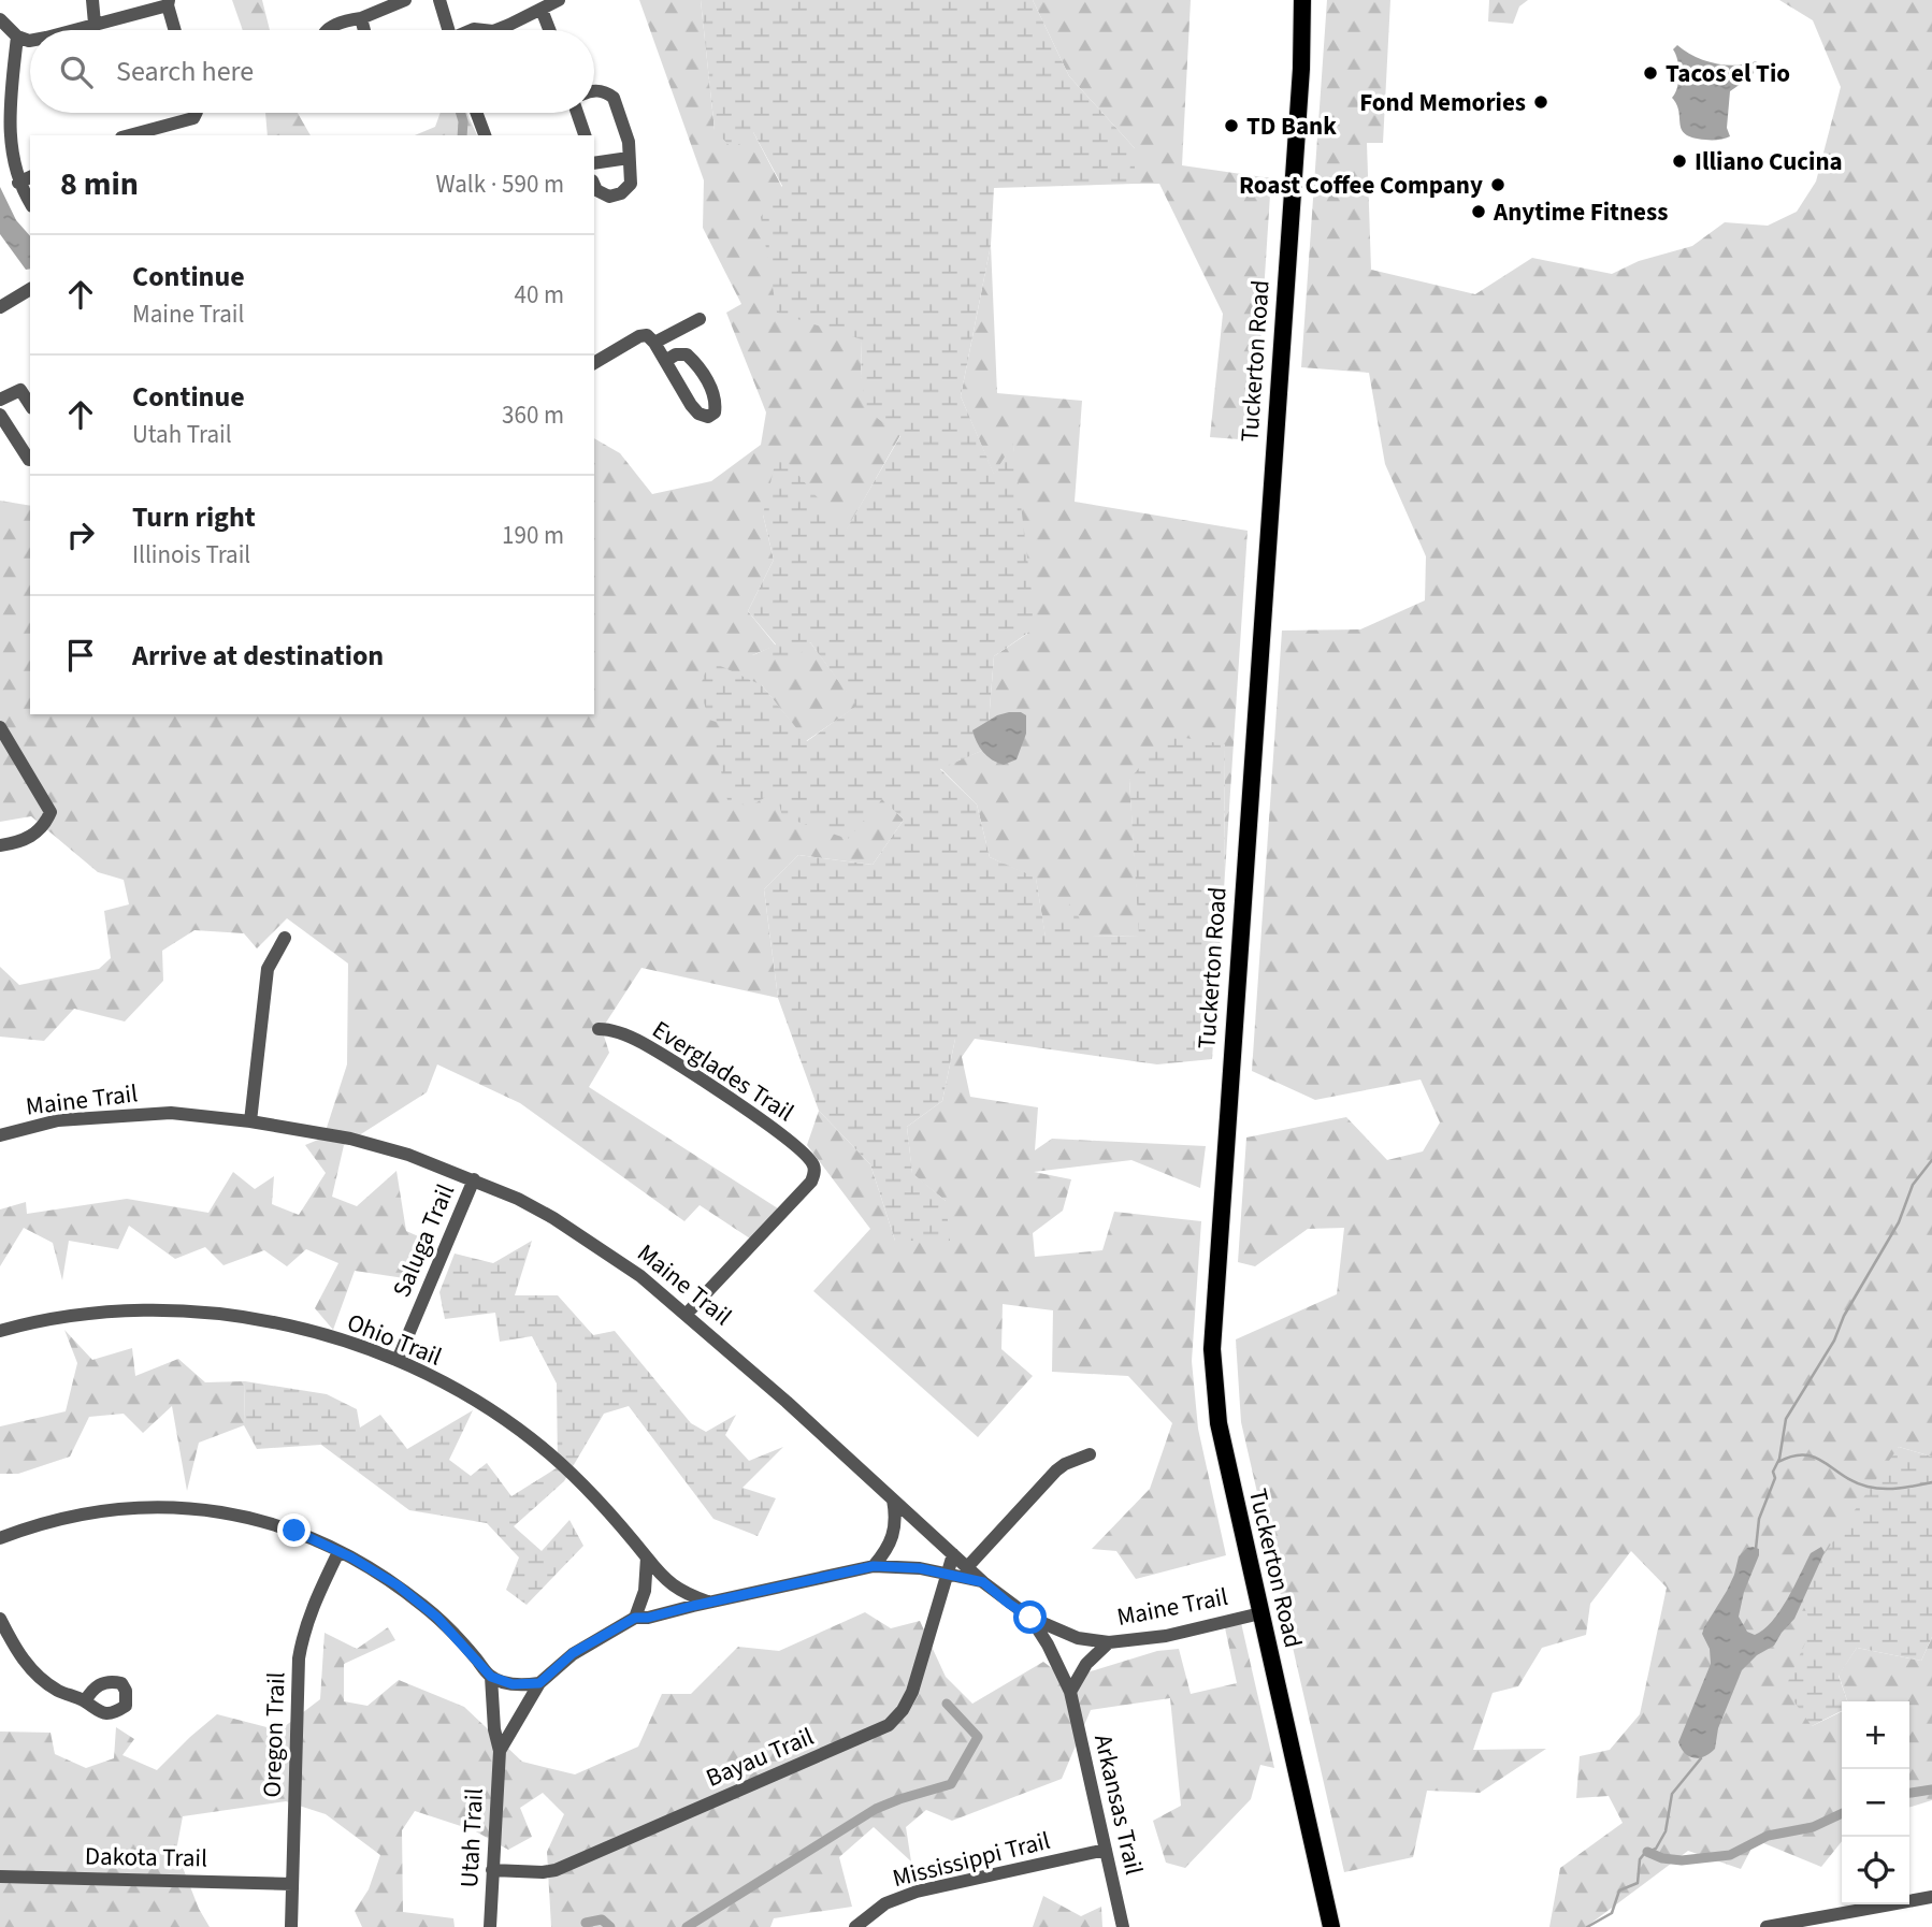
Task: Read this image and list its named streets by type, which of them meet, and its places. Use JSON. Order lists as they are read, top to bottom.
{
  "streets": {
    "main road": ["Tuckerton Road"],
    "street": [
      "Everglades Trail",
      "Maine Trail",
      "Saluga Trail",
      "Ohio Trail",
      "Oregon Trail",
      "Bayau Trail",
      "Arkansas Trail",
      "Utah Trail",
      "Dakota Trail",
      "Mississippi Trail"
    ]
  },
  "crossings": [
    ["Tuckerton Road", "Maine Trail"],
    ["Everglades Trail", "Maine Trail"],
    ["Maine Trail", "Saluga Trail"],
    ["Maine Trail", "Arkansas Trail"],
    ["Maine Trail", "Utah Trail"],
    ["Saluga Trail", "Ohio Trail"],
    ["Ohio Trail", "Utah Trail"],
    ["Oregon Trail", "Dakota Trail"],
    ["Bayau Trail", "Utah Trail"],
    ["Arkansas Trail", "Mississippi Trail"]
  ],
  "places": [
    "Tacos el Tio",
    "Fond Memories",
    "TD Bank",
    "Illiano Cucina",
    "Roast Coffee Company",
    "Anytime Fitness"
  ],
  "page": {
    "search": "Search here",
    "heading": ["8 min", "Walk · 590 m"],
    "list": [
      ["Continue", "Maine Trail", "40 m"],
      ["Continue", "Utah Trail", "360 m"],
      ["Turn right", "Illinois Trail", "190 m"],
      "Arrive at destination"
    ],
    "map_buttons": ["+", "−"]
  }
}
